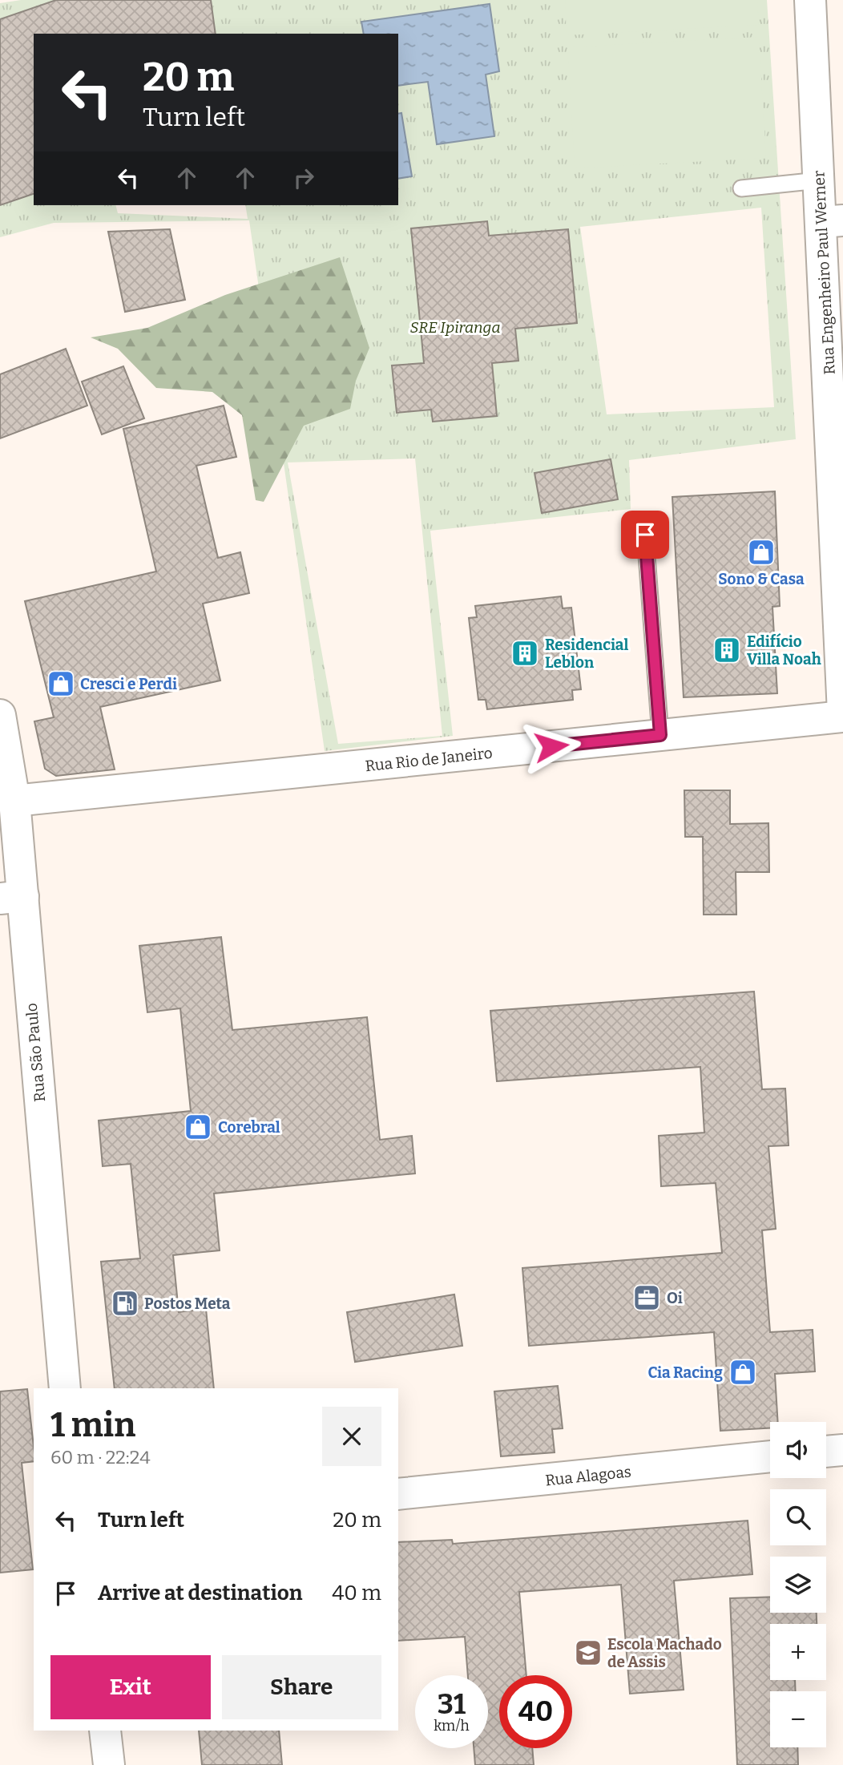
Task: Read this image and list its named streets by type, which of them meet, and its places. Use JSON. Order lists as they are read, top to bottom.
{
  "streets": {
    "main road": [
      "Rua Engenheiro Paul Werner",
      "Rua Rio de Janeiro",
      "Rua São Paulo",
      "Rua Alagoas"
    ]
  },
  "crossings": [
    ["Rua Engenheiro Paul Werner", "Rua Rio de Janeiro"],
    ["Rua Rio de Janeiro", "Rua São Paulo"]
  ],
  "parks": ["SRE Ipiranga"],
  "places": {
    "shop": [
      "Sono & Casa",
      "Cresci e Perdi",
      "Corebral",
      "Cia Racing"
    ],
    "building": ["Edifício Villa Noah", "Residencial Leblon"],
    "office": ["Oi"],
    "fuel station": ["Postos Meta"],
    "school or university": ["Escola Machado de Assis"]
  },
  "page": {
    "turn": ["20 m", "Turn left"],
    "heading": ["1 min", "60 m · 22:24"],
    "map_buttons": ["+", "−"],
    "list": [
      {
        "name": "Turn left",
        "value": "20 m"
      },
      {
        "name": "Arrive at destination",
        "value": "40 m"
      }
    ],
    "buttons": ["Exit", "Share"],
    "speed": "31 km/h",
    "limit": "40"
  }
}
